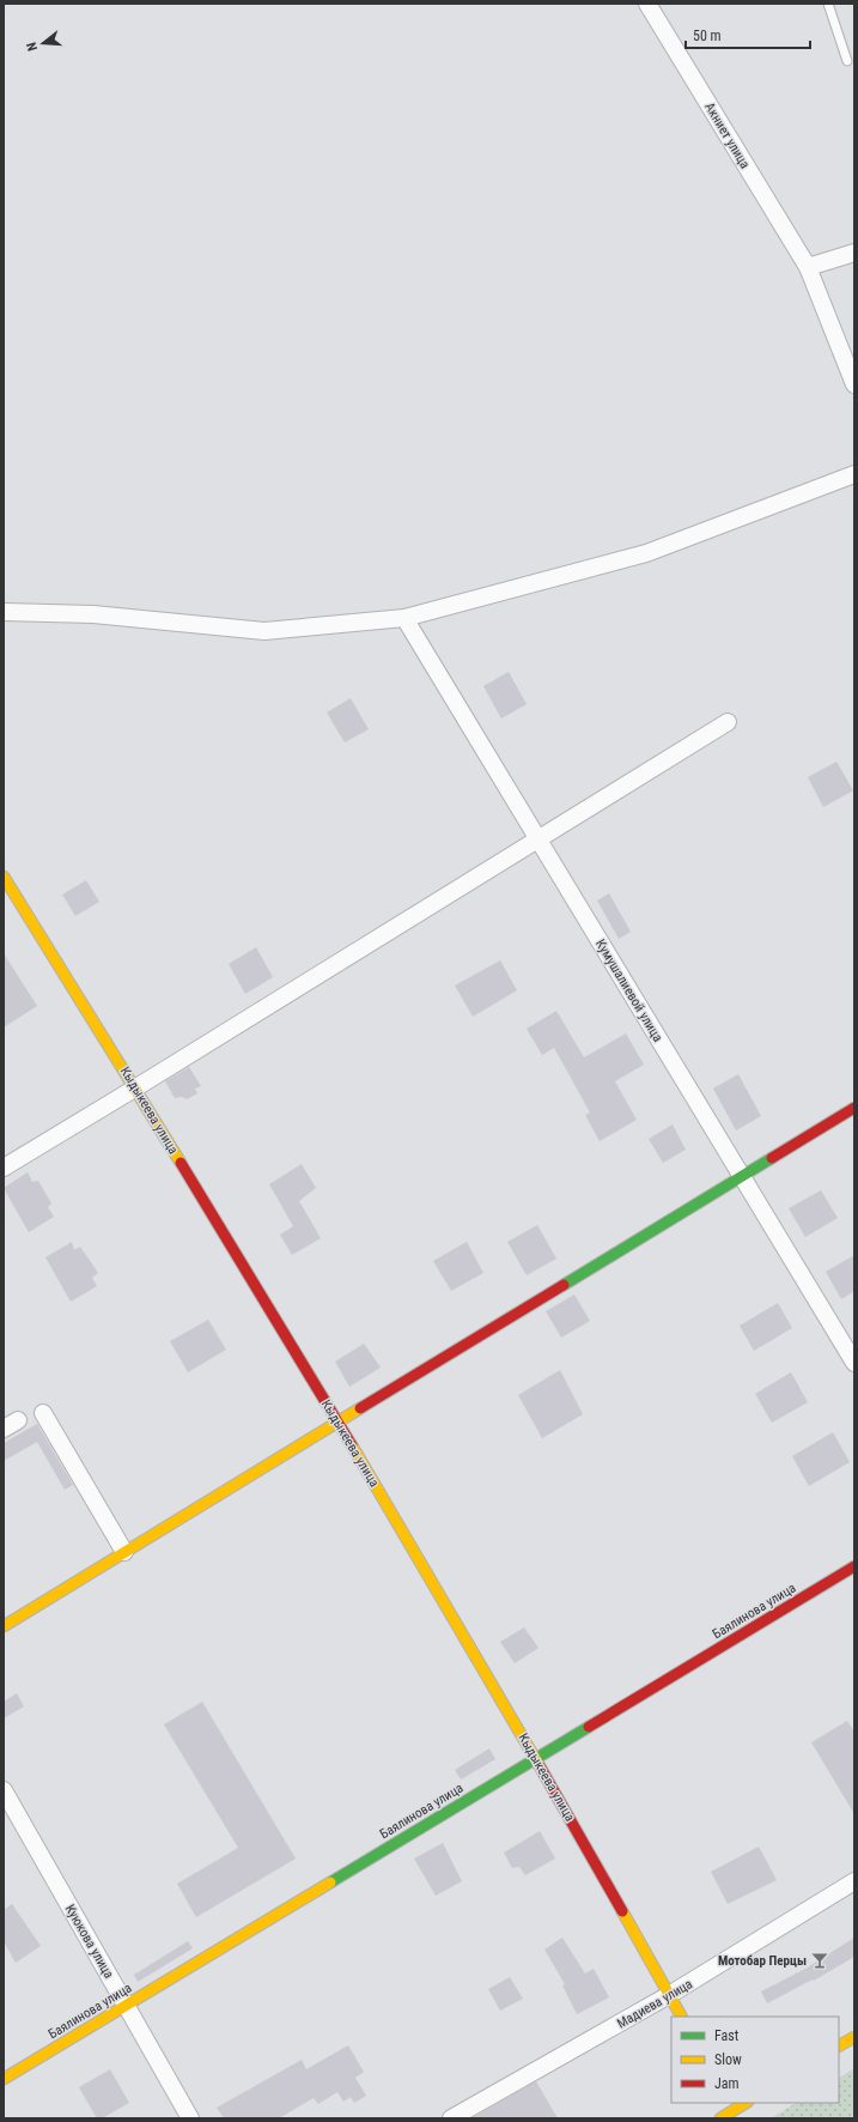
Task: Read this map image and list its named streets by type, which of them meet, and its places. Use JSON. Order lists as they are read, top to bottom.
{
  "streets": {
    "street": [
      "Акниет улица",
      "Кумушалиевой улица",
      "Кыдыкеева улица",
      "Баялинова улица",
      "Куюкова улица",
      "Мадиева улица"
    ]
  },
  "crossings": [
    ["Кыдыкеева улица", "Баялинова улица"],
    ["Кыдыкеева улица", "Мадиева улица"],
    ["Баялинова улица", "Куюкова улица"]
  ],
  "places": {
    "bar": ["Мотобар Перцы"]
  },
  "legend": ["Fast", "Slow", "Jam"],
  "scale_bar": "50 m",
  "north": "left"
}
